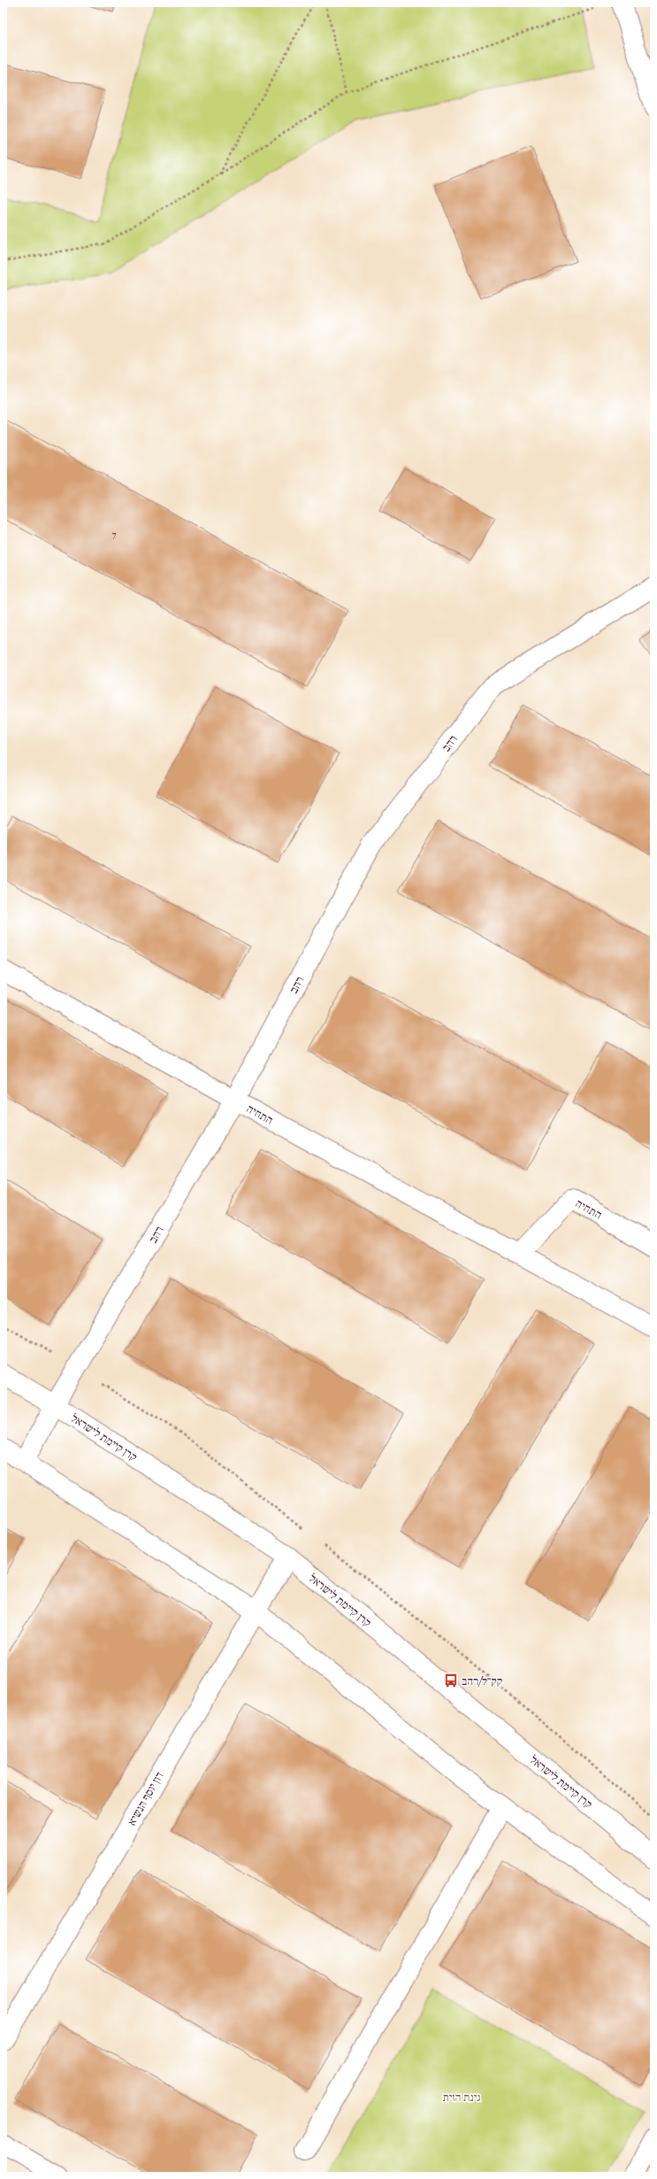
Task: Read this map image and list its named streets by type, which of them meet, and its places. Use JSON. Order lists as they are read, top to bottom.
{
  "streets": {
    "street": [
      "רהב",
      "התחיה",
      "קרן קיימת לישראל",
      "דון יוסף הנשיא"
    ]
  },
  "crossings": [
    ["רהב", "התחיה"],
    ["רהב", "קרן קיימת לישראל"],
    ["קרן קיימת לישראל", "דון יוסף הנשיא"]
  ],
  "parks": ["גינת הזית"],
  "places": {
    "bus stop": ["קק״ל/רהב"]
  },
  "house_numbers": ["7"]
}
